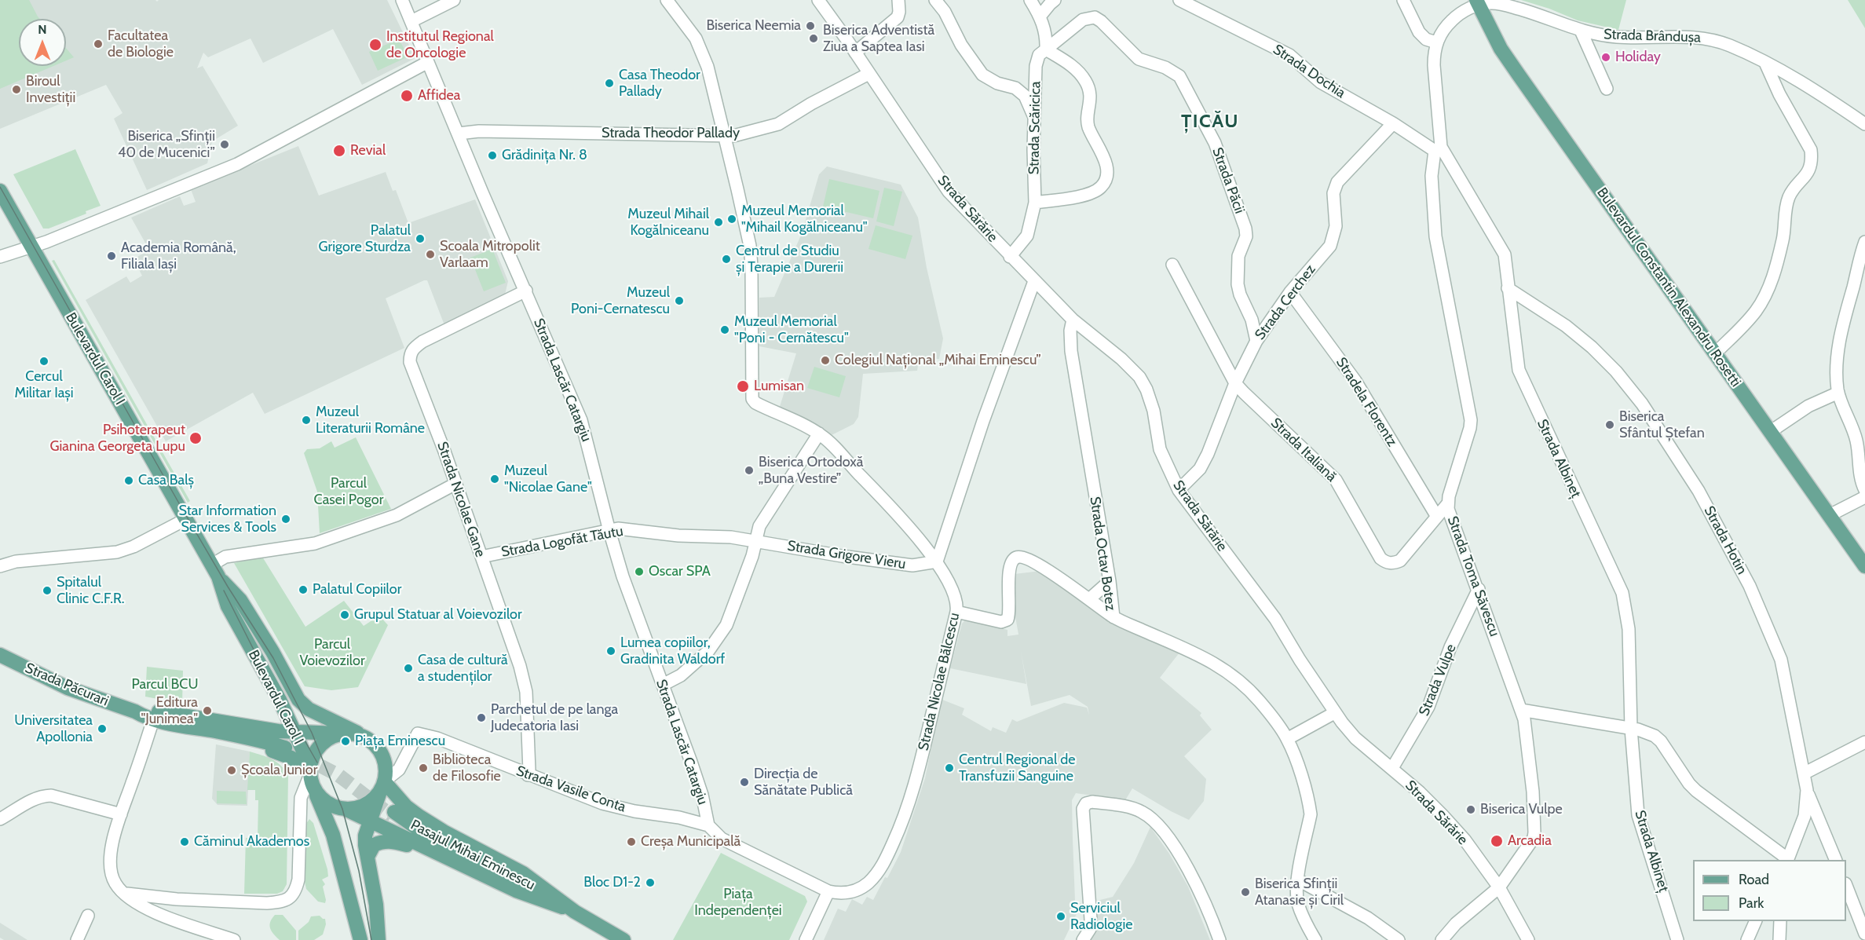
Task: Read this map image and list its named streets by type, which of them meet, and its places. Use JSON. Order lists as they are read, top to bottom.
{
  "streets": {
    "main road": [
      "Bulevardul Constantin Alexandru Rosetti",
      "Bulevardul Carol I",
      "Strada Păcurari",
      "Pasajul Mihai Eminescu"
    ],
    "street": [
      "Strada Brândușa",
      "Strada Dochia",
      "Strada Scăricica",
      "Strada Theodor Pallady",
      "Strada Păcii",
      "Strada Sărărie",
      "Strada Cerchez",
      "Strada Lascăr Catargiu",
      "Stradela Florentz",
      "Strada Italiană",
      "Strada Albineț",
      "Strada Nicolae Gane",
      "Strada Hotin",
      "Strada Logofăt Tăutu",
      "Strada Octav Botez",
      "Strada Grigore Vieru",
      "Strada Toma Săvescu",
      "Strada Vulpe",
      "Strada Nicolae Bălcescu",
      "Strada Vasile Conta"
    ]
  },
  "crossings": [
    ["Strada Brândușa", "Bulevardul Constantin Alexandru Rosetti"],
    ["Strada Brândușa", "Strada Albineț"],
    ["Strada Dochia", "Strada Cerchez"],
    ["Strada Dochia", "Strada Albineț"],
    ["Strada Dochia", "Strada Toma Săvescu"],
    ["Strada Scăricica", "Strada Păcii"],
    ["Strada Scăricica", "Strada Sărărie"],
    ["Strada Theodor Pallady", "Strada Sărărie"],
    ["Strada Theodor Pallady", "Strada Lascăr Catargiu"],
    ["Strada Păcii", "Strada Cerchez"],
    ["Strada Sărărie", "Strada Cerchez"],
    ["Strada Sărărie", "Strada Octav Botez"],
    ["Strada Sărărie", "Strada Toma Săvescu"],
    ["Strada Sărărie", "Strada Vulpe"],
    ["Bulevardul Constantin Alexandru Rosetti", "Strada Albineț"],
    ["Strada Cerchez", "Stradela Florentz"],
    ["Strada Cerchez", "Strada Italiană"],
    ["Bulevardul Carol I", "Strada Vasile Conta"],
    ["Strada Lascăr Catargiu", "Strada Nicolae Gane"],
    ["Strada Lascăr Catargiu", "Strada Logofăt Tăutu"],
    ["Strada Lascăr Catargiu", "Strada Vasile Conta"],
    ["Stradela Florentz", "Strada Italiană"],
    ["Strada Italiană", "Strada Toma Săvescu"],
    ["Strada Albineț", "Strada Hotin"],
    ["Strada Albineț", "Strada Toma Săvescu"],
    ["Strada Nicolae Gane", "Strada Logofăt Tăutu"],
    ["Strada Nicolae Gane", "Strada Vasile Conta"],
    ["Strada Logofăt Tăutu", "Strada Grigore Vieru"],
    ["Strada Octav Botez", "Strada Nicolae Bălcescu"],
    ["Strada Grigore Vieru", "Strada Nicolae Bălcescu"],
    ["Strada Toma Săvescu", "Strada Vulpe"],
    ["Strada Nicolae Bălcescu", "Strada Vasile Conta"]
  ],
  "districts": ["ȚICĂU"],
  "parks": [
    "Parcul Casei Pogor",
    "Parcul Voievozilor",
    "Parcul BCU",
    "Piața Independenței"
  ],
  "places": [
    "Biserica Neemia",
    "Biserica Adventistă Ziua a Saptea Iasi",
    "Facultatea de Biologie",
    "Institutul Regional de Oncologie",
    "Holiday",
    "Casa Theodor Pallady",
    "Biroul Investiții",
    "Affidea",
    "Biserica „Sfinții 40 de Mucenici”",
    "Revial",
    "Grădinița Nr. 8",
    "Muzeul Memorial \"Mihail Kogălniceanu\"",
    "Muzeul Mihail Kogălniceanu",
    "Palatul Grigore Sturdza",
    "Scoala Mitropolit Varlaam",
    "Academia Română, Filiala Iași",
    "Centrul de Studiu și Terapie a Durerii",
    "Muzeul Poni-Cernatescu",
    "Muzeul Memorial \"Poni - Cernătescu\"",
    "Colegiul Național „Mihai Eminescu”",
    "Cercul Militar Iași",
    "Lumisan",
    "Muzeul Literaturii Române",
    "Biserica Sfântul Ștefan",
    "Psihoterapeut Gianina Georgeta Lupu",
    "Biserica Ortodoxă „Buna Vestire”",
    "Muzeul \"Nicolae Gane\"",
    "Casa Balș",
    "Star Information Services & Tools",
    "Oscar SPA",
    "Palatul Copiilor",
    "Spitalul Clinic C.F.R.",
    "Grupul Statuar al Voievozilor",
    "Lumea copiilor, Gradinita Waldorf",
    "Casa de cultură a studenților",
    "Editura \"Junimea\"",
    "Parchetul de pe langa Judecatoria Iasi",
    "Universitatea Apollonia",
    "Piața Eminescu",
    "Biblioteca de Filosofie",
    "Centrul Regional de Transfuzii Sanguine",
    "Școala Junior",
    "Direcția de Sănătate Publică",
    "Biserica Vulpe",
    "Arcadia",
    "Căminul Akademos",
    "Creșa Municipală",
    "Bloc D1-2",
    "Biserica Sfinții Atanasie și Ciril",
    "Serviciul Radiologie"
  ],
  "legend": ["Road", "Park"],
  "north": "top"
}
